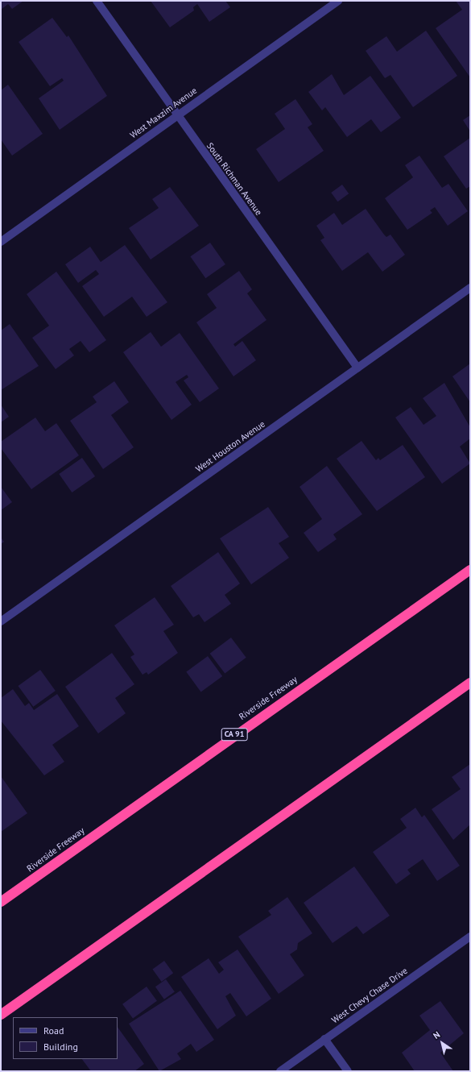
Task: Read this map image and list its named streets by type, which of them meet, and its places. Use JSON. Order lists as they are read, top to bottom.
{
  "streets": {
    "highway": ["Riverside Freeway", "CA 91"],
    "street": [
      "West Maxzim Avenue",
      "South Richman Avenue",
      "West Houston Avenue",
      "West Chevy Chase Drive"
    ]
  },
  "crossings": [
    ["West Maxzim Avenue", "South Richman Avenue"],
    ["South Richman Avenue", "West Houston Avenue"]
  ],
  "legend": ["Road", "Building"],
  "north": "top left"
}
